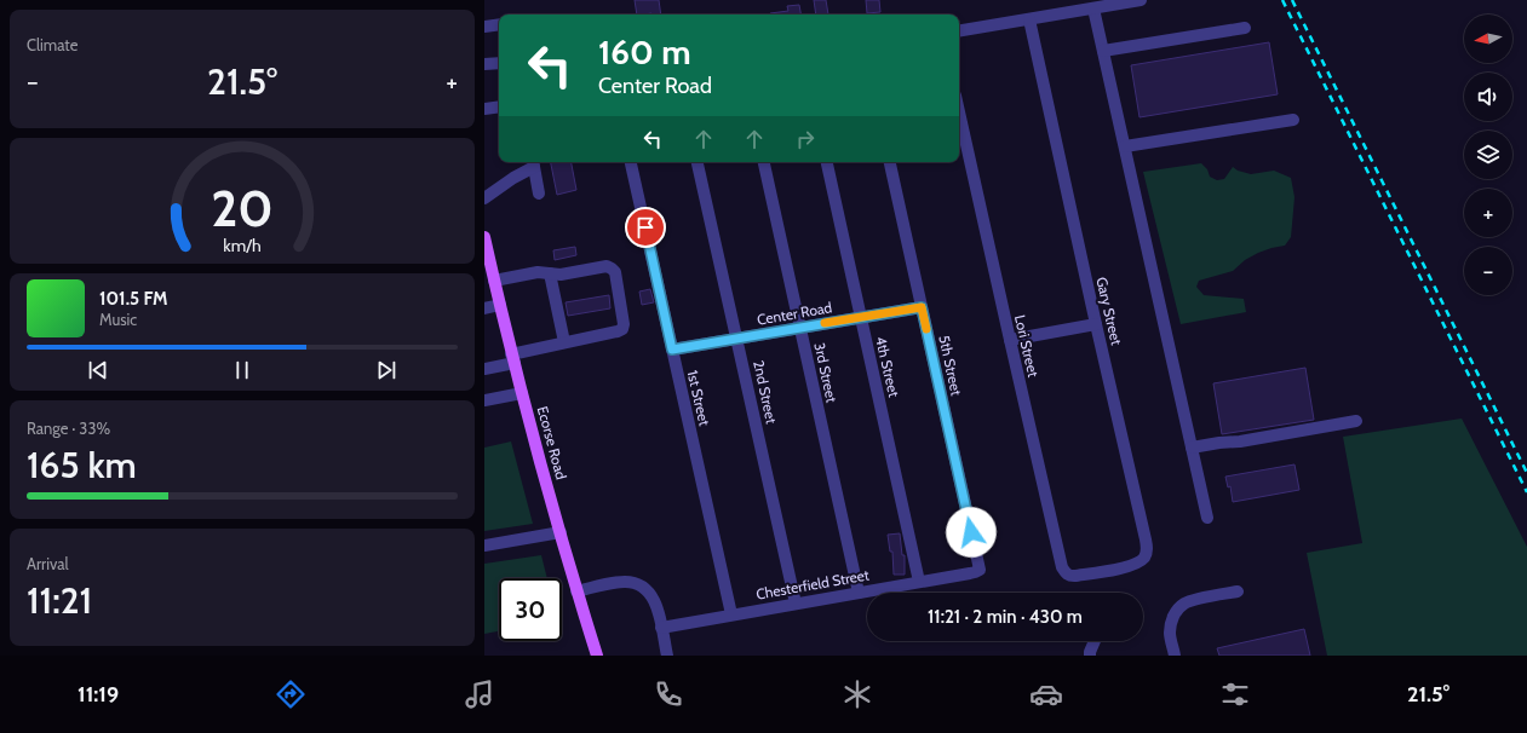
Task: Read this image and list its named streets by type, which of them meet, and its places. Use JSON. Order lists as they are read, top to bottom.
{
  "streets": {
    "main road": ["Ecorse Road"],
    "street": [
      "Gary Street",
      "Center Road",
      "Lori Street",
      "5th Street",
      "4th Street",
      "3rd Street",
      "2nd Street",
      "1st Street",
      "Chesterfield Street"
    ]
  },
  "crossings": [
    ["Gary Street", "Lori Street"],
    ["Center Road", "5th Street"],
    ["Center Road", "4th Street"],
    ["Center Road", "3rd Street"],
    ["Center Road", "2nd Street"],
    ["Center Road", "1st Street"],
    ["5th Street", "Chesterfield Street"],
    ["4th Street", "Chesterfield Street"],
    ["3rd Street", "Chesterfield Street"],
    ["2nd Street", "Chesterfield Street"],
    ["1st Street", "Chesterfield Street"]
  ],
  "north": "left",
  "page": {
    "tile": [
      "Climate",
      ["Range · 33%", "165 km"],
      ["Arrival", "11:21"]
    ],
    "map_buttons": ["+", "−"],
    "turn": ["160 m", "Center Road"],
    "heat": ["−", "21.5°", "+"],
    "song": ["101.5 FM", "Music"],
    "limit": "30",
    "trip": "11:21 · 2 min · 430 m",
    "tabs": ["11:19", "21.5°"],
    "gauge": ["20", "km/h"]
  }
}
